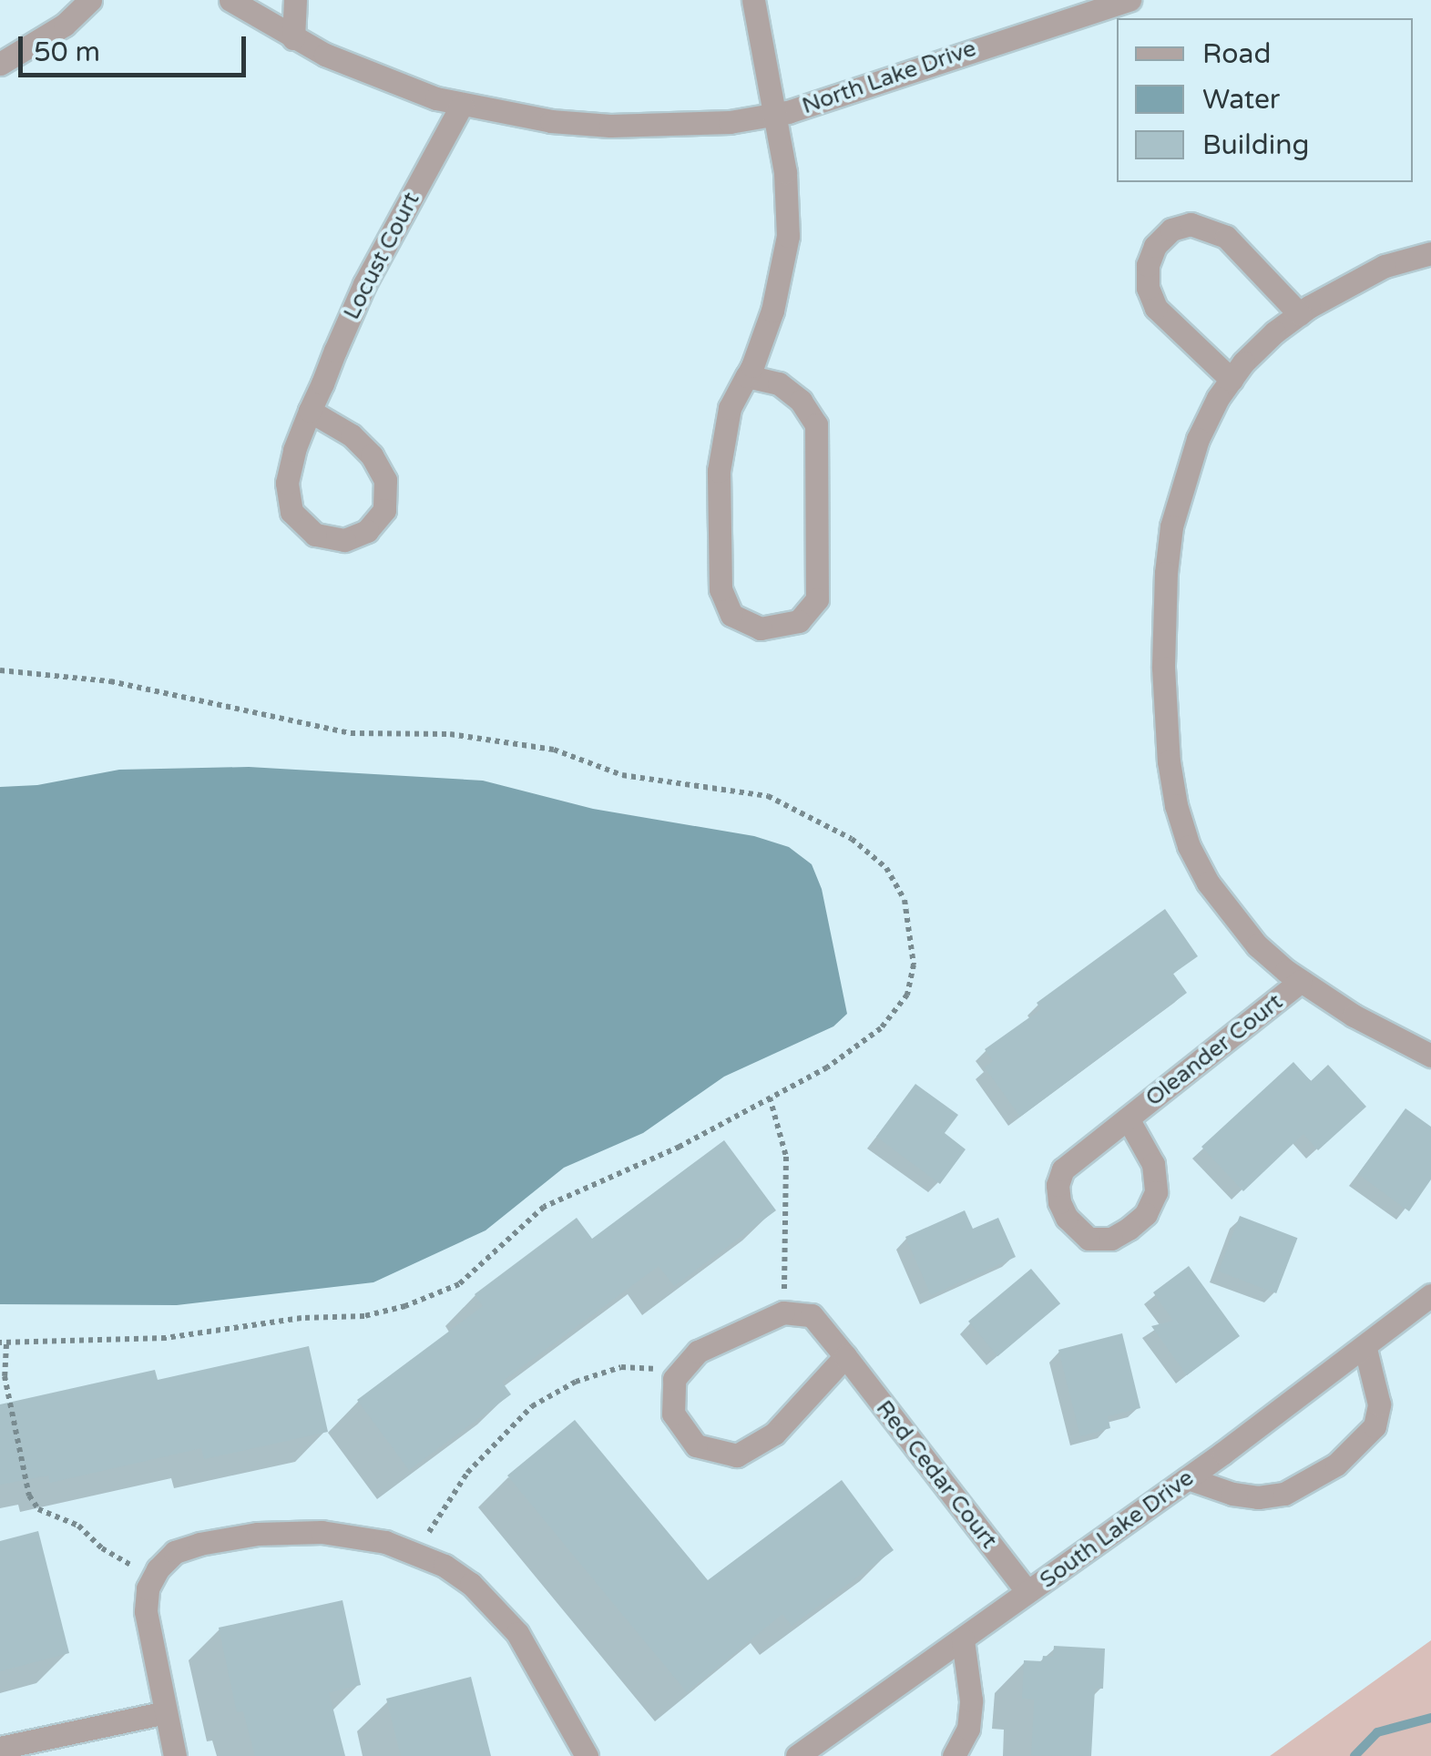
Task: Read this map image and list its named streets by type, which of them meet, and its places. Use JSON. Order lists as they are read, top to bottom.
{
  "streets": {
    "street": [
      "North Lake Drive",
      "Locust Court",
      "Oleander Court",
      "Red Cedar Court",
      "South Lake Drive"
    ]
  },
  "crossings": [
    ["North Lake Drive", "Locust Court"],
    ["Red Cedar Court", "South Lake Drive"]
  ],
  "legend": ["Road", "Water", "Building"],
  "scale_bar": "50 m"
}
